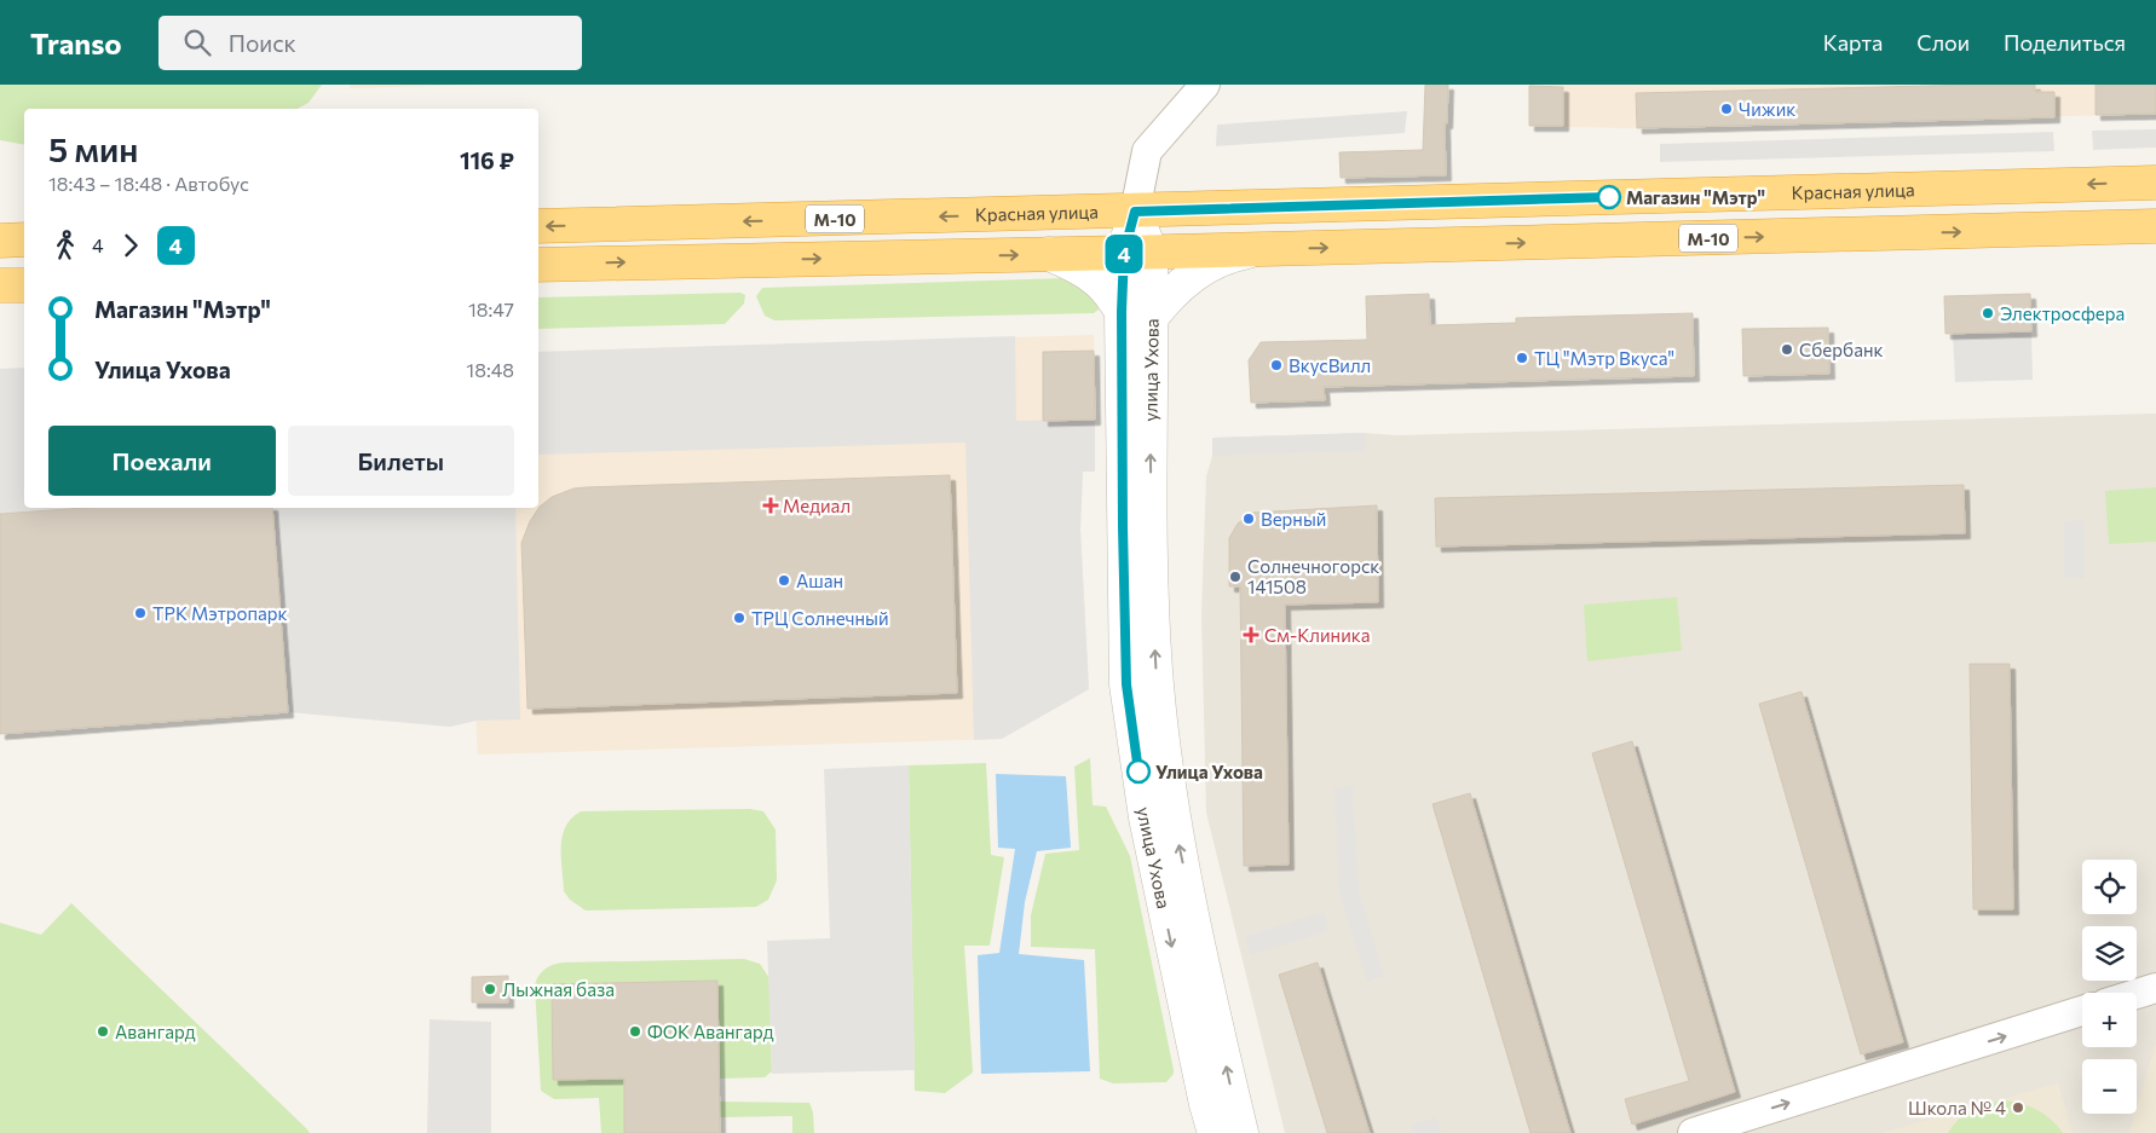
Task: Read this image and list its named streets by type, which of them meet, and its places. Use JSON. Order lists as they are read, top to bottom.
{
  "streets": {
    "highway": ["Красная улица", "М-10"],
    "street": ["улица Ухова"]
  },
  "crossings": [
    ["Красная улица", "улица Ухова"],
    ["М-10", "улица Ухова"]
  ],
  "places": {
    "other": [
      "Чижик",
      "Магазин \"Мэтр\"",
      "Электросфера",
      "Сбербанк",
      "ТЦ \"Мэтр Вкуса\"",
      "ВкусВилл",
      "Верный",
      "Солнечногорск 141508",
      "Ашан",
      "ТРК Мэтропарк",
      "ТРЦ Солнечный",
      "Улица Ухова",
      "Лыжная база",
      "Авангард",
      "ФОК Авангард",
      "Школа № 4"
    ],
    "health": ["Медиал", "См-Клиника"]
  },
  "lines": ["bus line 4"],
  "page": {
    "header": "Transo",
    "search": "Поиск",
    "nav": ["Карта", "Слои", "Поделиться"],
    "on_map": "4",
    "heading": ["5 мин", "18:43 – 18:48 · Автобус", "116 ₽"],
    "legs": ["4", "4"],
    "list": [
      {
        "name": "Магазин \"Мэтр\"",
        "value": "18:47"
      },
      {
        "name": "Улица Ухова",
        "value": "18:48"
      }
    ],
    "buttons": ["Поехали", "Билеты"],
    "map_buttons": ["+", "−"]
  }
}
